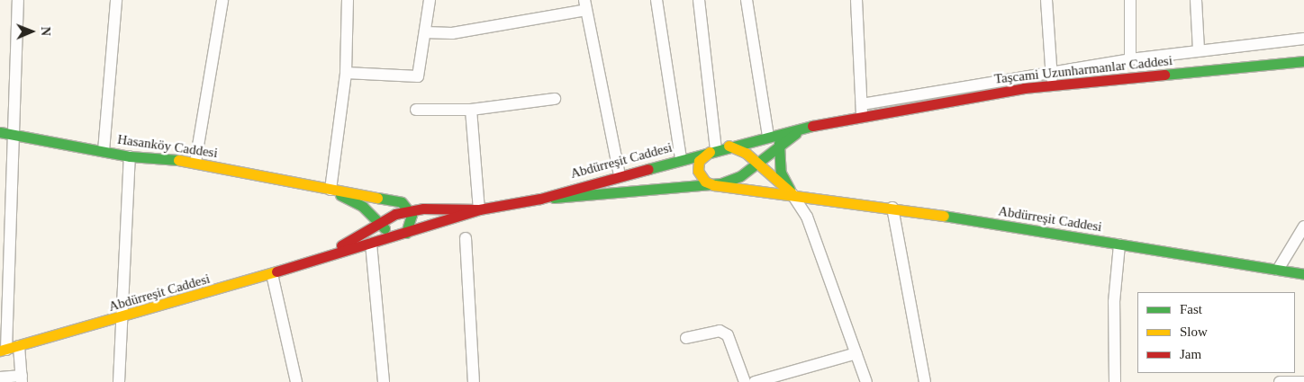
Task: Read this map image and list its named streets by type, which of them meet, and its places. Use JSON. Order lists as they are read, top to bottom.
{
  "streets": {
    "main road": ["Taşcami Uzunharmanlar Caddesi", "Hasanköy Caddesi", "Abdürreşit Caddesi"]
  },
  "crossings": [
    ["Taşcami Uzunharmanlar Caddesi", "Abdürreşit Caddesi"],
    ["Hasanköy Caddesi", "Abdürreşit Caddesi"]
  ],
  "legend": ["Fast", "Slow", "Jam"],
  "north": "right"
}
